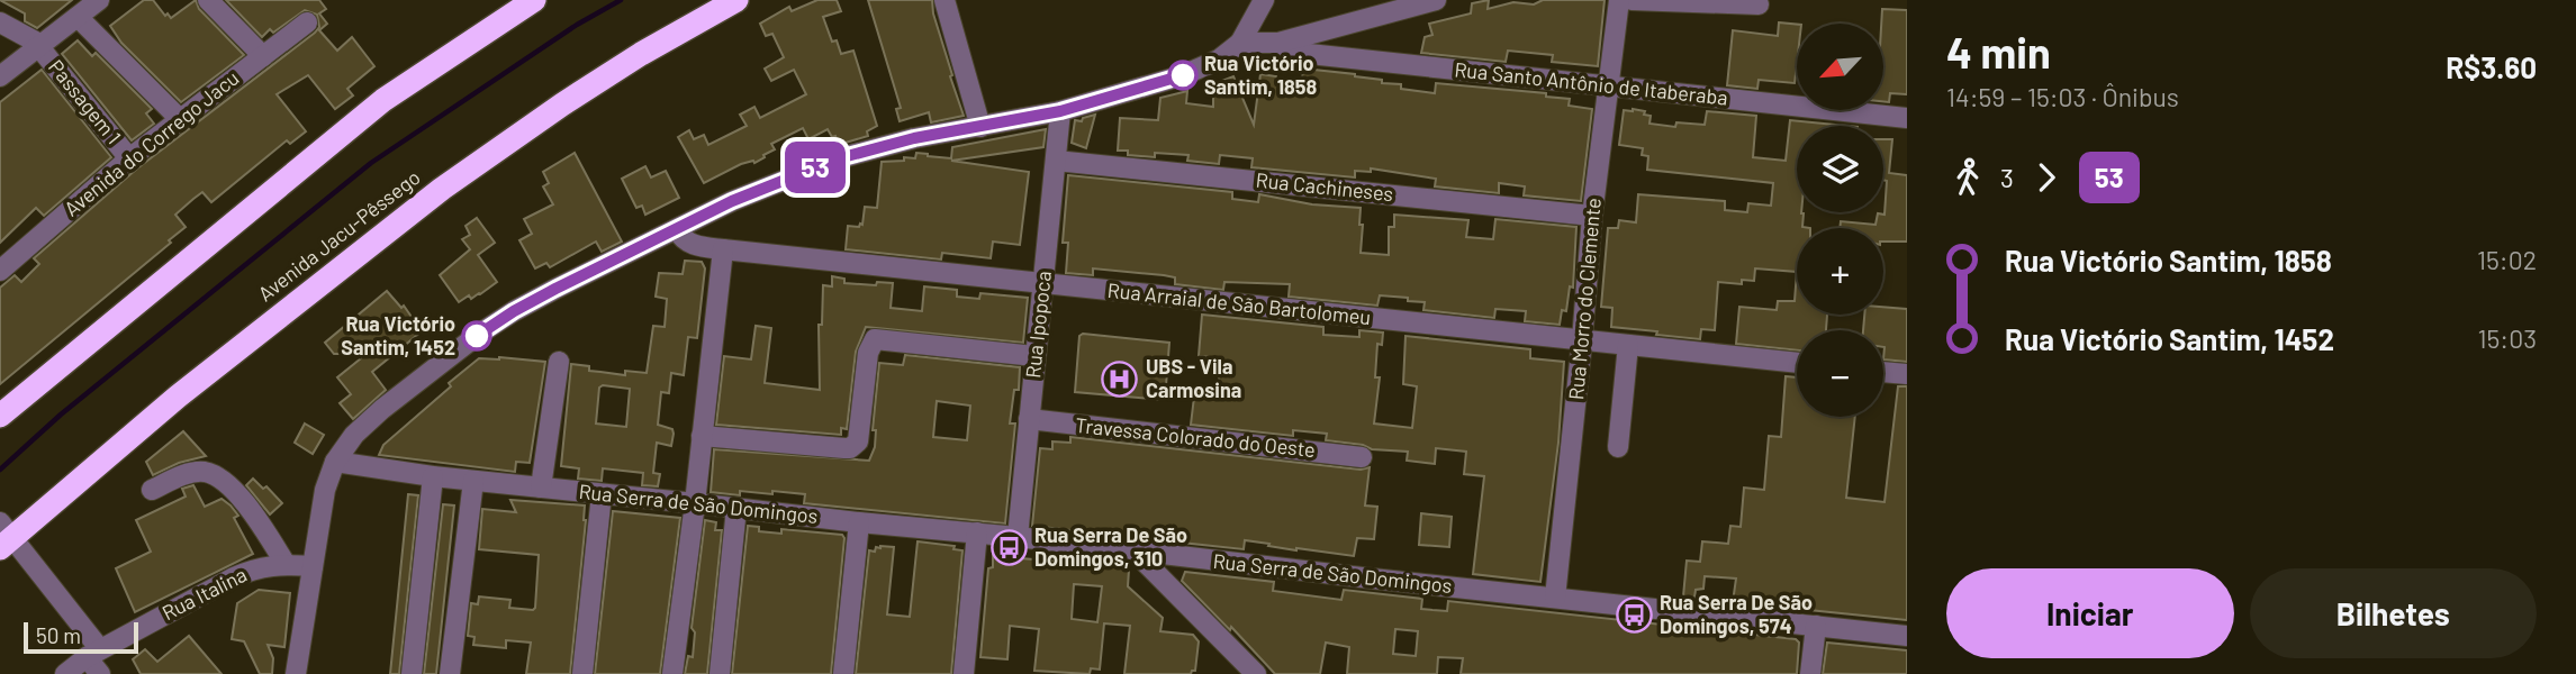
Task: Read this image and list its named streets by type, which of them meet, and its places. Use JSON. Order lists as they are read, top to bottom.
{
  "streets": {
    "highway": ["Avenida Jacu-Pêssego"],
    "street": [
      "Rua Santo Antônio de Itaberaba",
      "Passagem 1",
      "Avenida do Corrego Jacu",
      "Rua Cachineses",
      "Rua Morro do Clemente",
      "Rua Arraial de São Bartolomeu",
      "Rua Ipopoca",
      "Travessa Colorado do Oeste",
      "Rua Serra de São Domingos",
      "Rua Italina"
    ]
  },
  "crossings": [
    ["Rua Santo Antônio de Itaberaba", "Rua Morro do Clemente"],
    ["Passagem 1", "Avenida do Corrego Jacu"],
    ["Rua Cachineses", "Rua Morro do Clemente"],
    ["Rua Cachineses", "Rua Ipopoca"],
    ["Rua Morro do Clemente", "Rua Arraial de São Bartolomeu"],
    ["Rua Morro do Clemente", "Rua Serra de São Domingos"],
    ["Rua Arraial de São Bartolomeu", "Rua Ipopoca"],
    ["Rua Ipopoca", "Travessa Colorado do Oeste"],
    ["Rua Ipopoca", "Rua Serra de São Domingos"]
  ],
  "places": {
    "other": ["Rua Victório Santim, 1858", "Rua Victório Santim, 1452"],
    "hospital": ["UBS - Vila Carmosina"],
    "bus stop": ["Rua Serra De São Domingos, 310", "Rua Serra De São Domingos, 574"]
  },
  "lines": ["bus line 53"],
  "scale_bar": "50 m",
  "north": "bottom left",
  "page": {
    "on_map": "53",
    "heading": ["4 min", "14:59 – 15:03 · Ônibus", "R$3.60"],
    "map_buttons": ["+", "−"],
    "legs": ["3", "53"],
    "list": [
      {
        "name": "Rua Victório Santim, 1858",
        "value": "15:02"
      },
      {
        "name": "Rua Victório Santim, 1452",
        "value": "15:03"
      }
    ],
    "buttons": ["Iniciar", "Bilhetes"],
    "scale": "50 m"
  }
}
